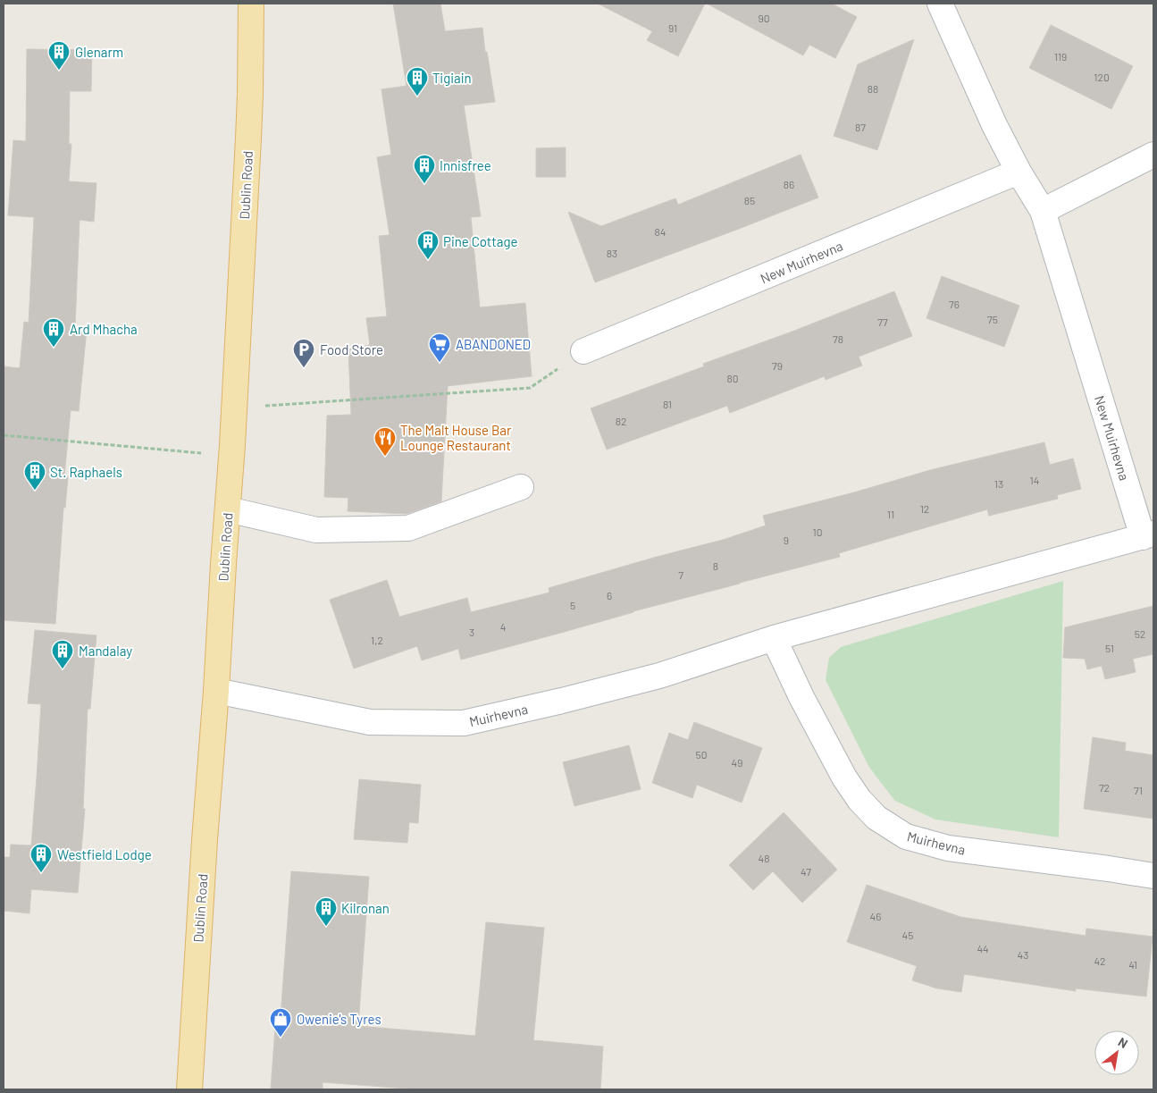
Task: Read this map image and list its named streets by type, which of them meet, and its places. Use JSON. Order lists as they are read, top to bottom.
{
  "streets": {
    "main road": ["Dublin Road"],
    "street": ["New Muirhevna", "Muirhevna"]
  },
  "crossings": [
    ["Dublin Road", "Muirhevna"],
    ["New Muirhevna", "Muirhevna"]
  ],
  "places": {
    "building": [
      "Glenarm",
      "Tigiain",
      "Innisfree",
      "Pine Cottage",
      "Ard Mhacha",
      "St. Raphaels",
      "Mandalay",
      "Westfield Lodge",
      "Kilronan"
    ],
    "supermarket": ["ABANDONED"],
    "parking": ["Food Store"],
    "restaurant": ["The Malt House Bar Lounge Restaurant"],
    "shop": ["Owenie's Tyres"]
  },
  "house_numbers": [
    "90",
    "91",
    "119",
    "120",
    "88",
    "87",
    "86",
    "85",
    "84",
    "83",
    "76",
    "75",
    "77",
    "78",
    "79",
    "80",
    "81",
    "82",
    "14",
    "13",
    "12",
    "11",
    "10",
    "9",
    "8",
    "7",
    "6",
    "5",
    "4",
    "3",
    "52",
    "1,2",
    "51",
    "50",
    "49",
    "72",
    "71",
    "48",
    "47",
    "46",
    "45",
    "44",
    "43",
    "42",
    "41"
  ],
  "north": "top right"
}
